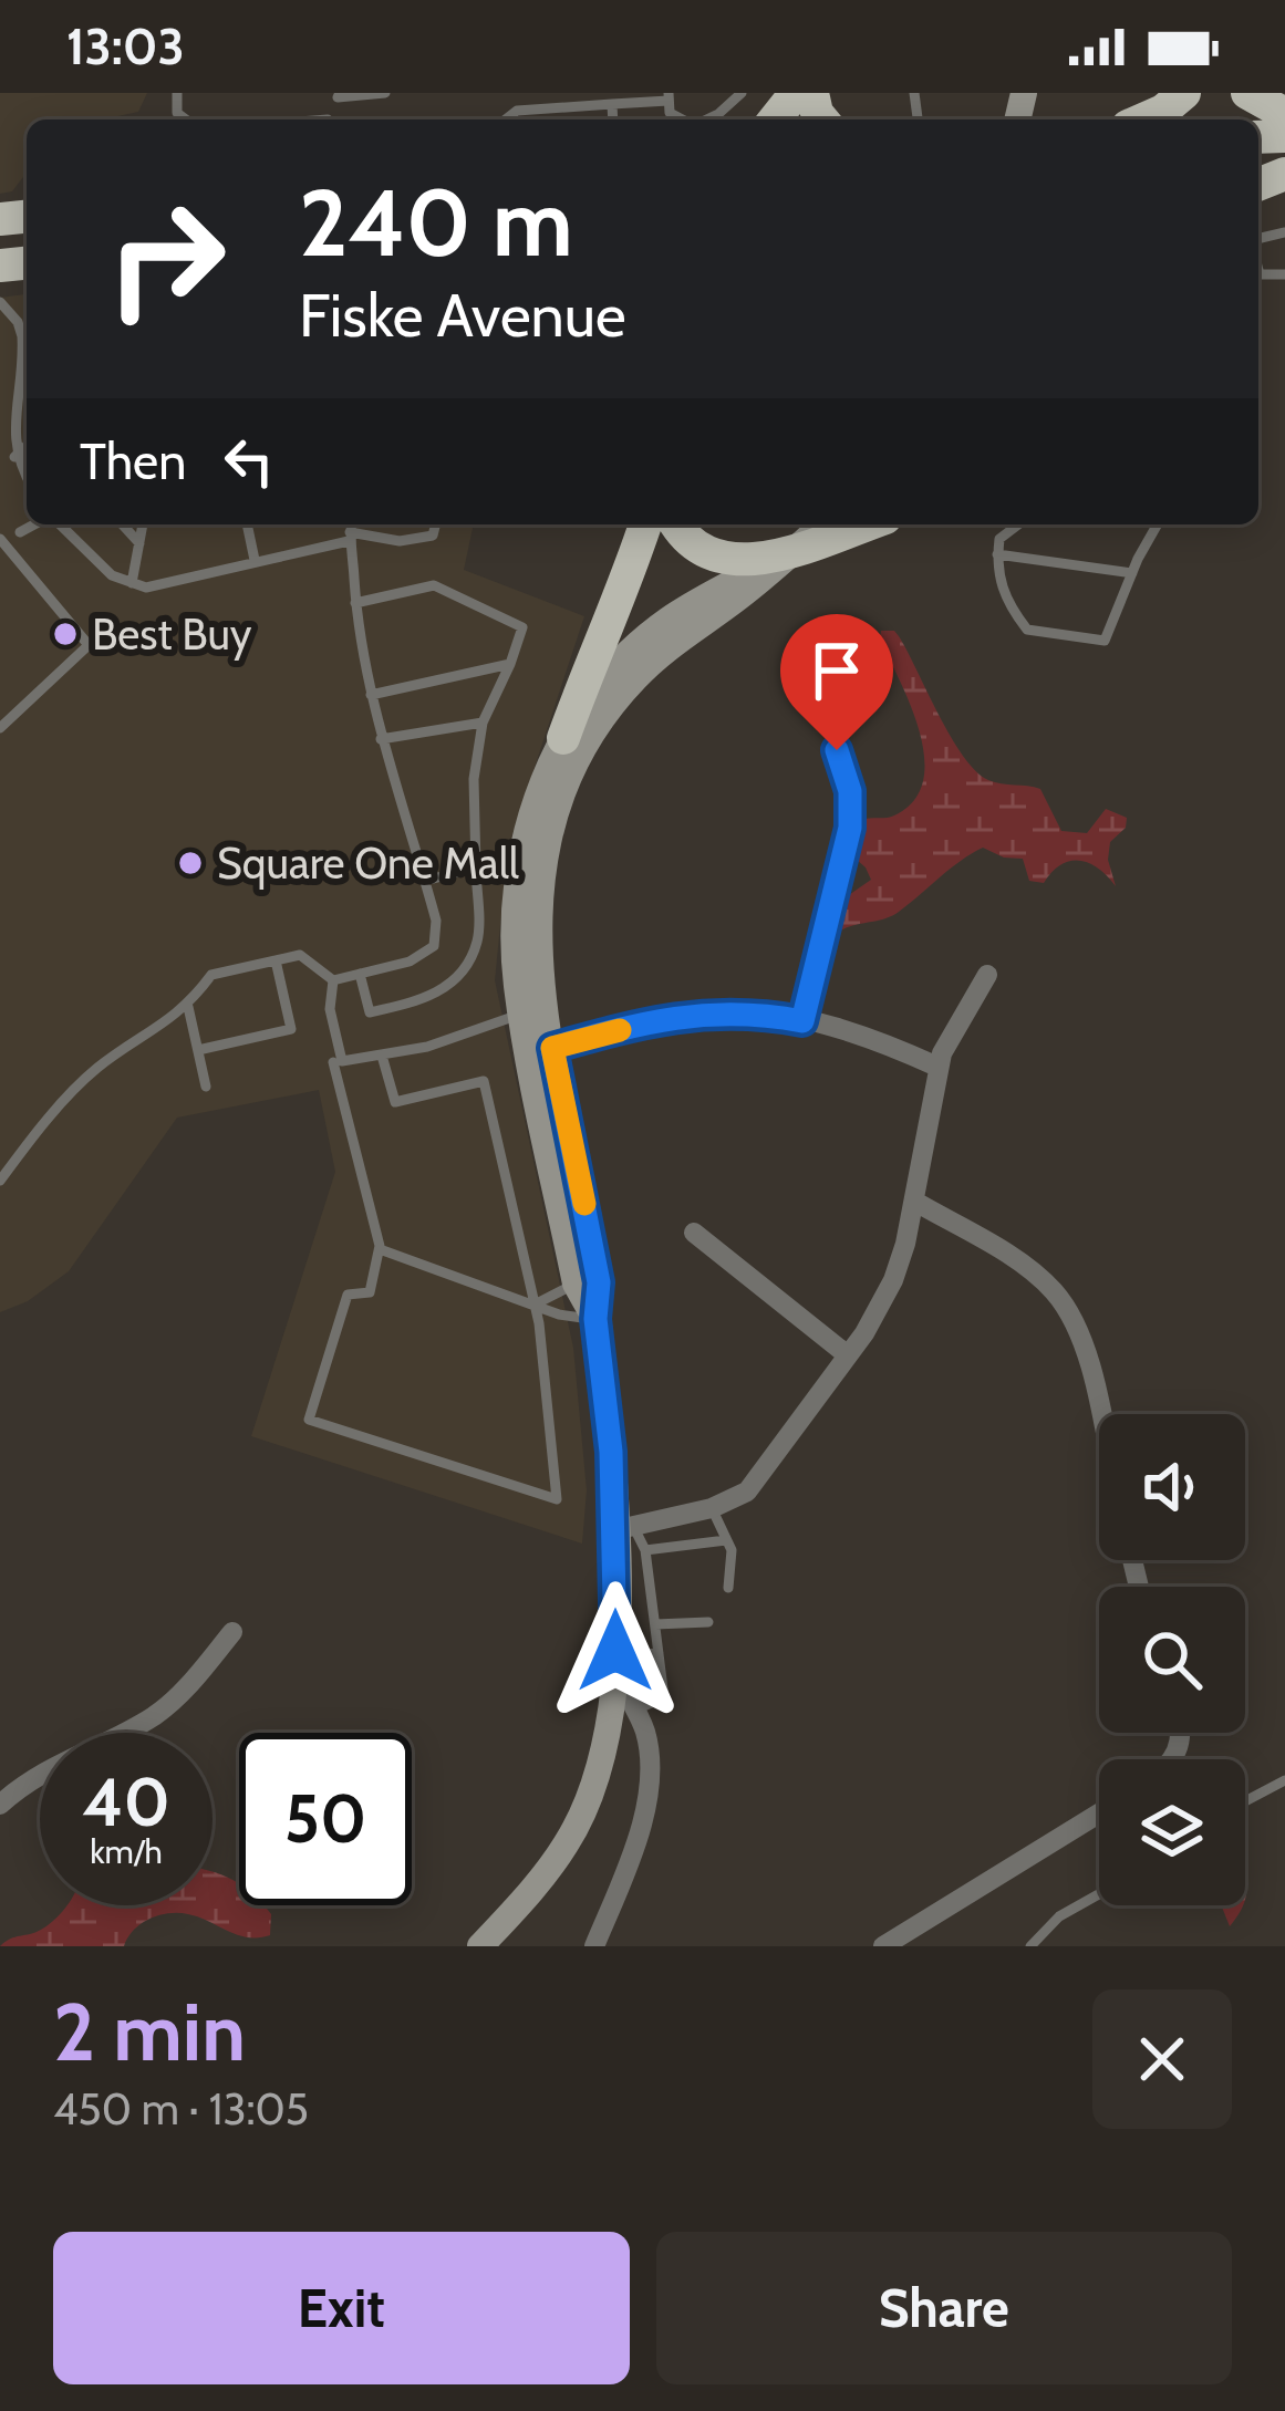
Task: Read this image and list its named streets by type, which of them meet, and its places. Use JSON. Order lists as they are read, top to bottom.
{
  "places": ["Best Buy", "Square One Mall"],
  "page": {
    "status": "13:03",
    "turn": ["240 m", "Fiske Avenue"],
    "then": "Then",
    "speed": "40 km/h",
    "limit": "50",
    "heading": ["2 min", "450 m · 13:05"],
    "buttons": ["Exit", "Share"]
  }
}
